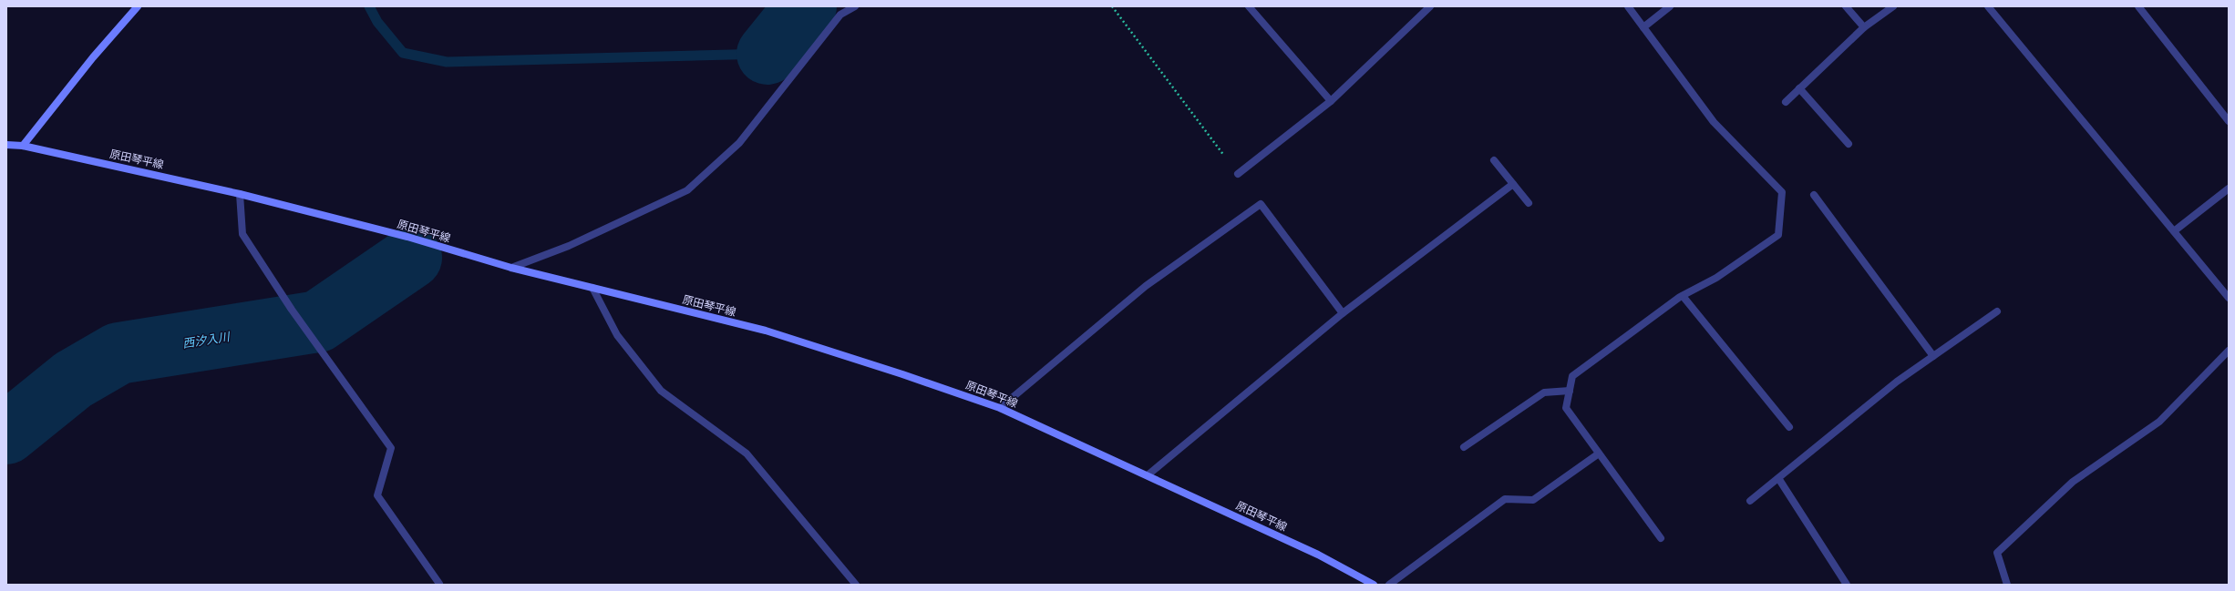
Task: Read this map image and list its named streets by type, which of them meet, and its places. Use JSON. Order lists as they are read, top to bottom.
{
  "streets": {
    "main road": ["原田琴平線"]
  },
  "water": ["西汐入川"]
}
